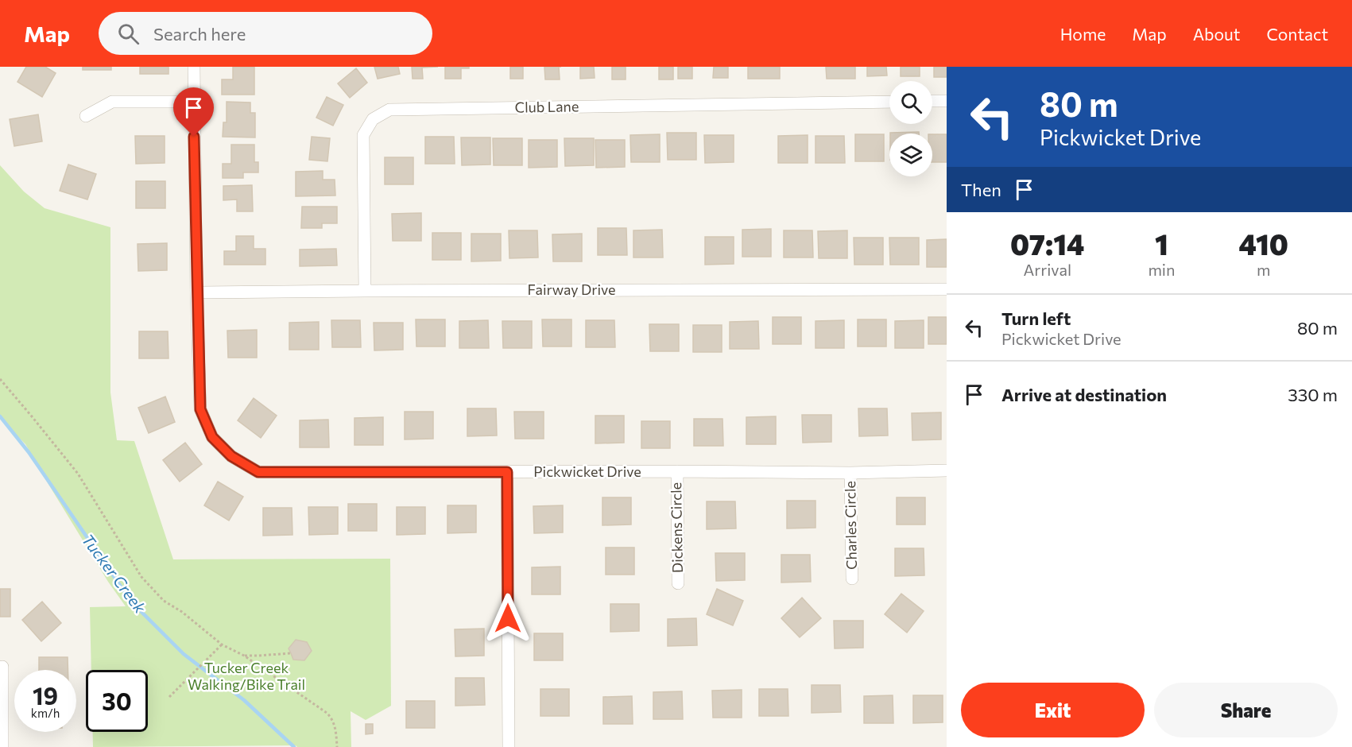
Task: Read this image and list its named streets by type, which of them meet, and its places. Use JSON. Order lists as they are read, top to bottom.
{
  "streets": {
    "street": [
      "Club Lane",
      "Fairway Drive",
      "Pickwicket Drive",
      "Charles Circle",
      "Dickens Circle"
    ]
  },
  "crossings": [
    ["Club Lane", "Fairway Drive"],
    ["Fairway Drive", "Pickwicket Drive"],
    ["Pickwicket Drive", "Charles Circle"],
    ["Pickwicket Drive", "Dickens Circle"]
  ],
  "water": ["Tucker Creek"],
  "parks": ["Tucker Creek Walking/Bike Trail"],
  "page": {
    "header": "Map",
    "search": "Search here",
    "nav": [
      "Home",
      "Map",
      "About",
      "Contact"
    ],
    "turn": ["80 m", "Pickwicket Drive"],
    "then": "Then",
    "eta": [
      "07:14",
      "Arrival",
      "1",
      "min",
      "410",
      "m"
    ],
    "list": [
      {
        "name": "Turn left",
        "note": "Pickwicket Drive",
        "value": "80 m"
      },
      {
        "name": "Arrive at destination",
        "value": "330 m"
      }
    ],
    "speed": "19 km/h",
    "limit": "30",
    "buttons": ["Exit", "Share"]
  }
}
